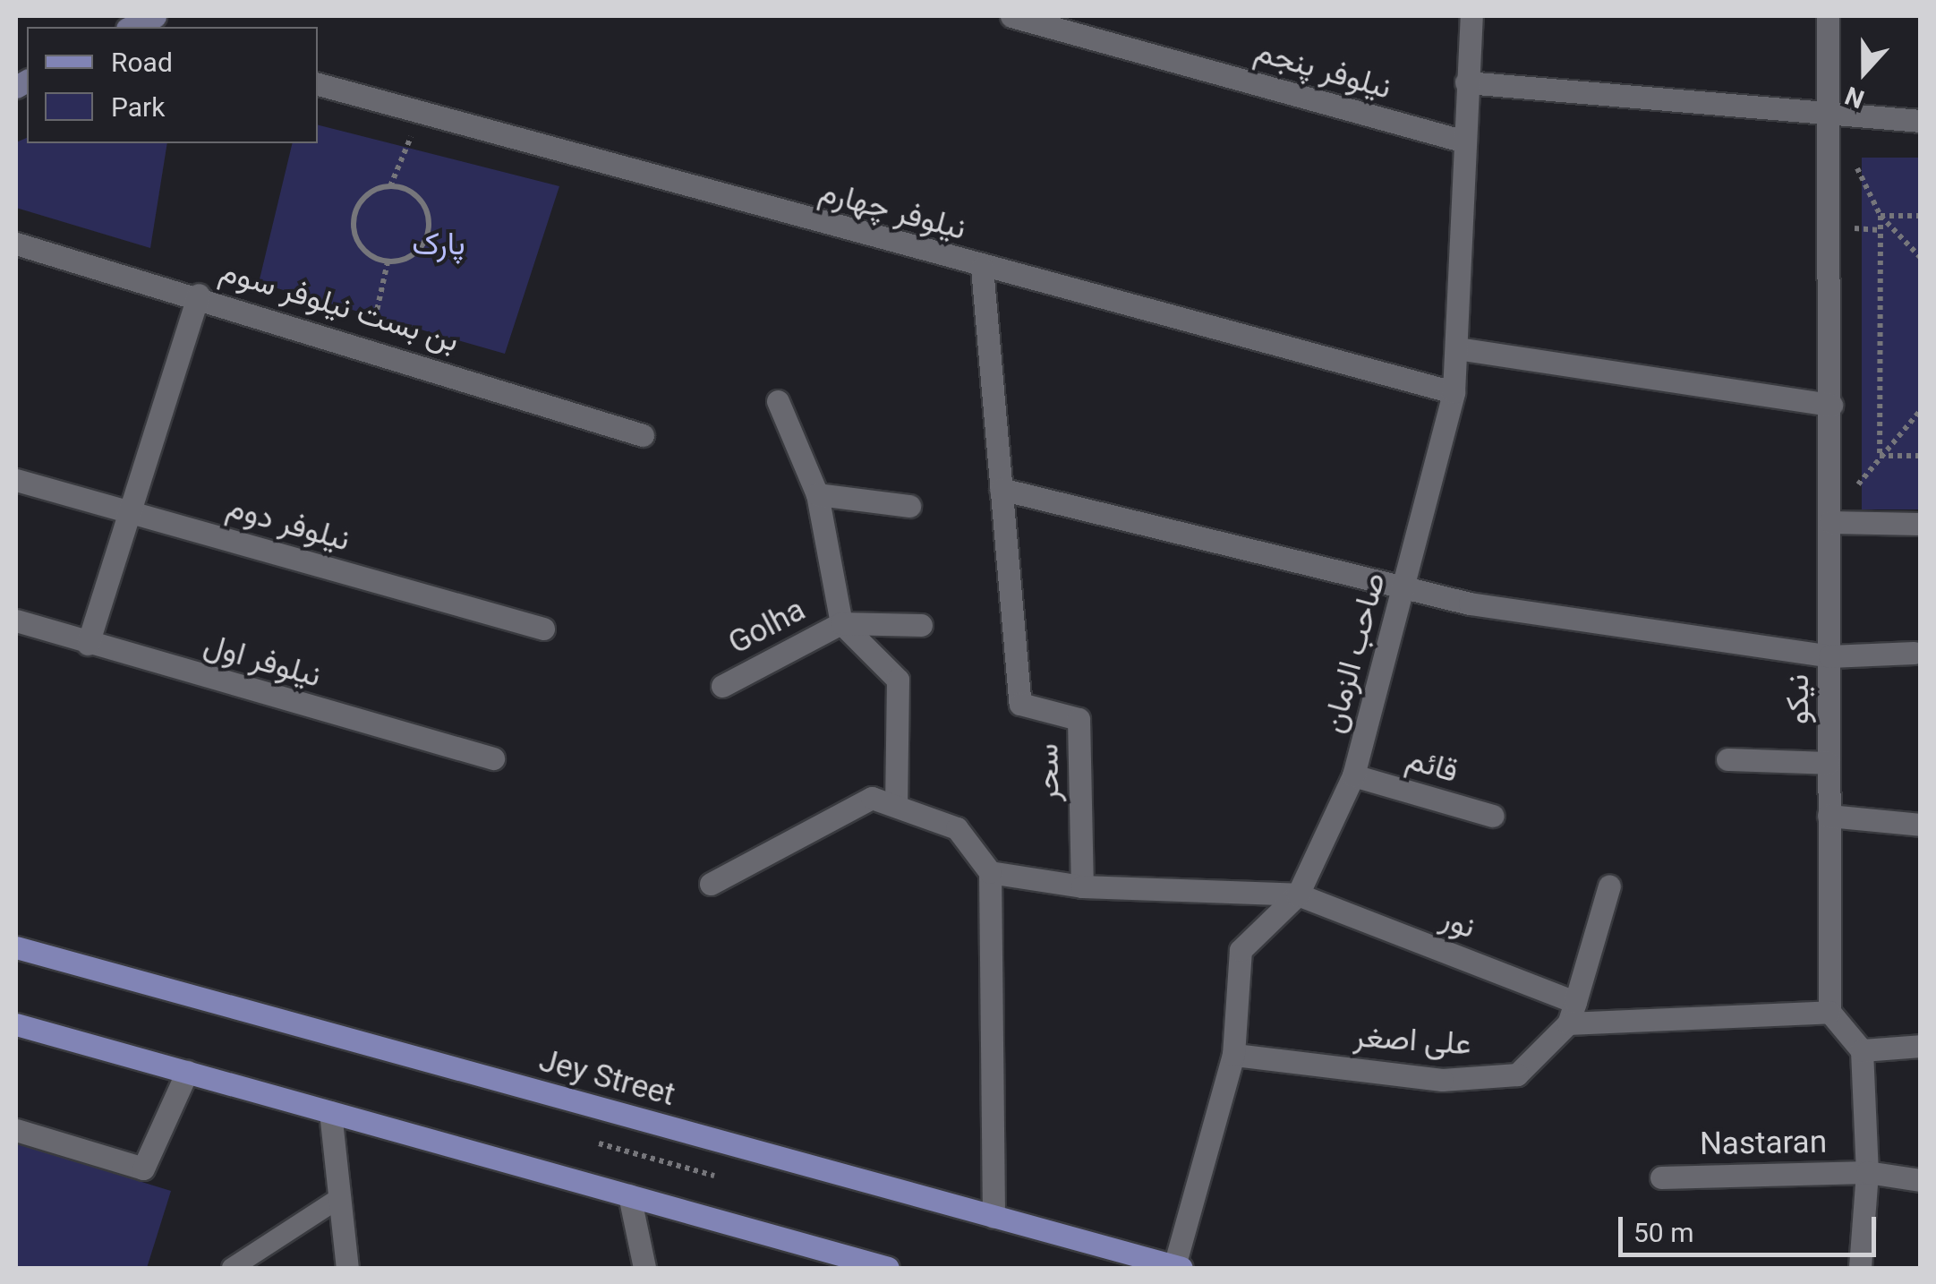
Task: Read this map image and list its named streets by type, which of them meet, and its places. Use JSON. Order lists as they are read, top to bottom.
{
  "streets": {
    "main road": ["Jey Street"],
    "street": [
      "نیلوفر پنجم",
      "نیلوفر چهارم",
      "بن بست نیلوفر سوم",
      "نیلوفر دوم",
      "Golha",
      "صاحب الزمان",
      "نیلوفر اول",
      "نیکو",
      "قائم",
      "سحر",
      "نور",
      "علی اصغر",
      "Nastaran"
    ]
  },
  "crossings": [
    ["نیلوفر پنجم", "صاحب الزمان"],
    ["نیلوفر چهارم", "صاحب الزمان"],
    ["نیلوفر چهارم", "سحر"],
    ["صاحب الزمان", "قائم"],
    ["صاحب الزمان", "نور"],
    ["صاحب الزمان", "علی اصغر"],
    ["صاحب الزمان", "Jey Street"],
    ["سحر", "نور"],
    ["نور", "علی اصغر"]
  ],
  "parks": ["پارک"],
  "legend": ["Road", "Park"],
  "scale_bar": "50 m",
  "north": "bottom"
}
